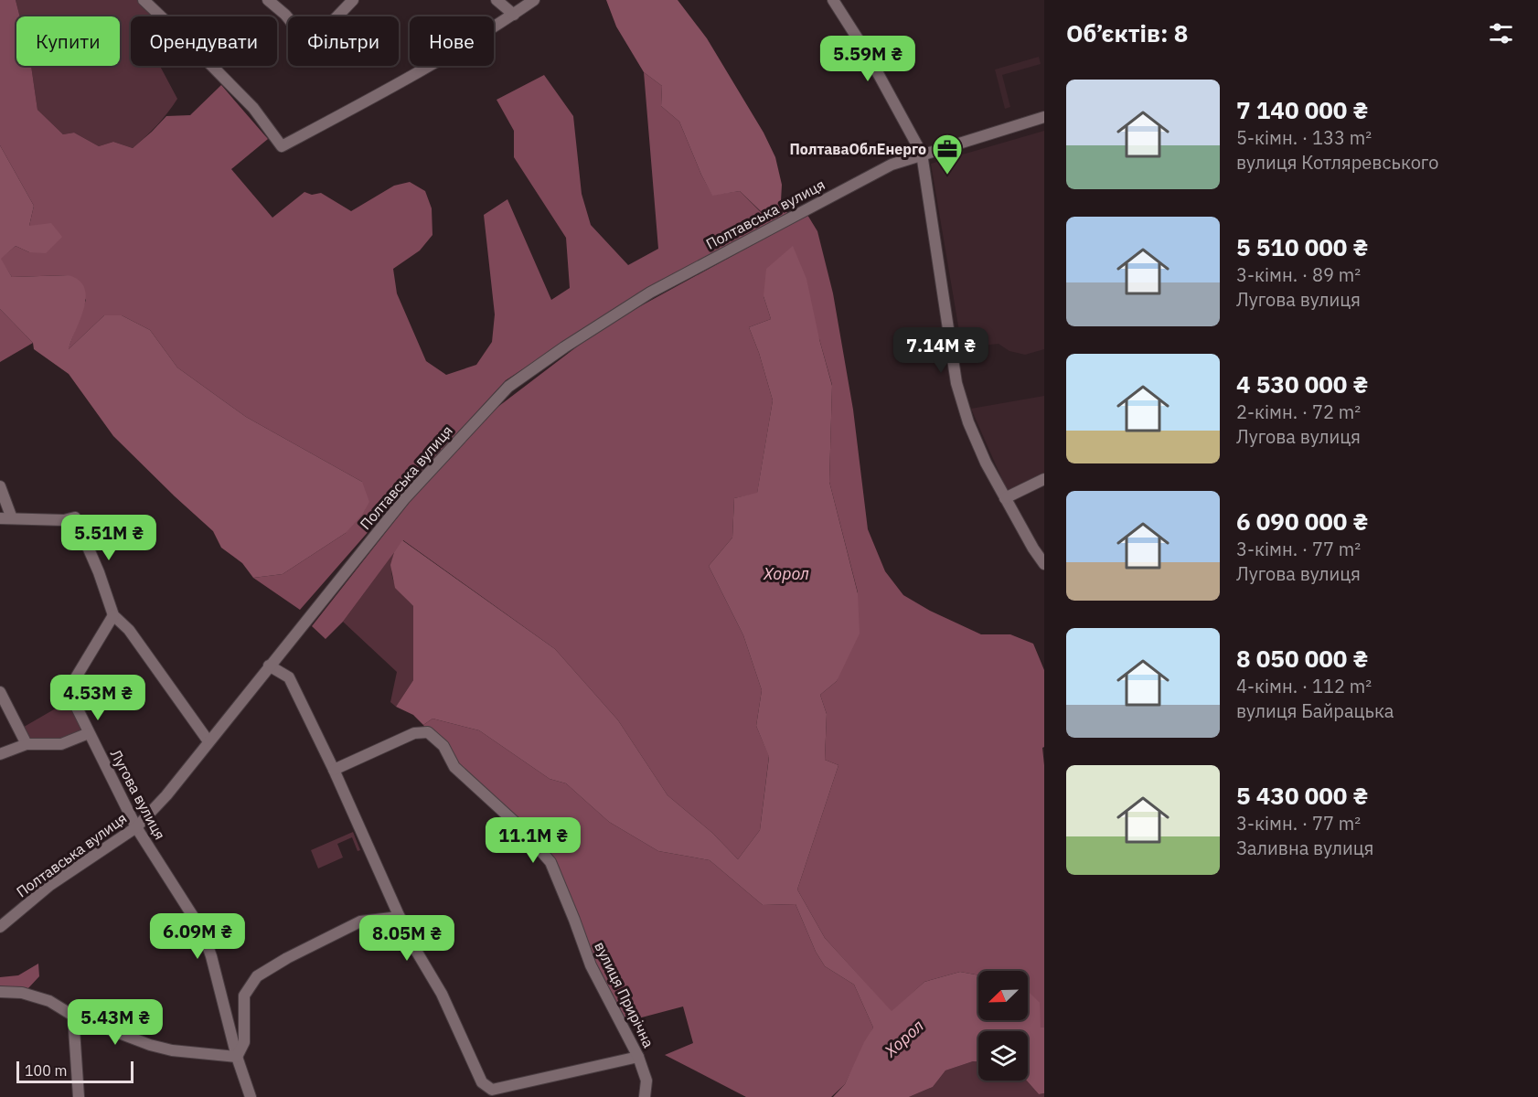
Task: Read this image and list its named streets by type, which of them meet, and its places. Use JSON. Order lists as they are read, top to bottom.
{
  "streets": {
    "street": ["Полтавська вулиця", "Лугова вулиця", "вулиця Прирічна"]
  },
  "crossings": [
    ["Полтавська вулиця", "Лугова вулиця"]
  ],
  "water": ["Хорол"],
  "places": {
    "office": ["ПолтаваОблЕнерго"]
  },
  "scale_bar": "100 m",
  "north": "bottom left",
  "page": {
    "heading": "Об’єктів: 8",
    "chip": [
      "Купити",
      "Орендувати",
      "Фільтри",
      "Нове"
    ],
    "price": [
      "5.59M ₴",
      "7.14M ₴",
      "5.51M ₴",
      "4.53M ₴",
      "11.1M ₴",
      "6.09M ₴",
      "8.05M ₴",
      "5.43M ₴"
    ],
    "list": [
      {
        "name": "7 140 000 ₴",
        "note": "5-кімн. · 133 m² · вулиця Котляревського"
      },
      {
        "name": "5 510 000 ₴",
        "note": "3-кімн. · 89 m² · Лугова вулиця"
      },
      {
        "name": "4 530 000 ₴",
        "note": "2-кімн. · 72 m² · Лугова вулиця"
      },
      {
        "name": "6 090 000 ₴",
        "note": "3-кімн. · 77 m² · Лугова вулиця"
      },
      {
        "name": "8 050 000 ₴",
        "note": "4-кімн. · 112 m² · вулиця Байрацька"
      },
      {
        "name": "5 430 000 ₴",
        "note": "3-кімн. · 77 m² · Заливна вулиця"
      }
    ],
    "scale": "100 m"
  }
}
